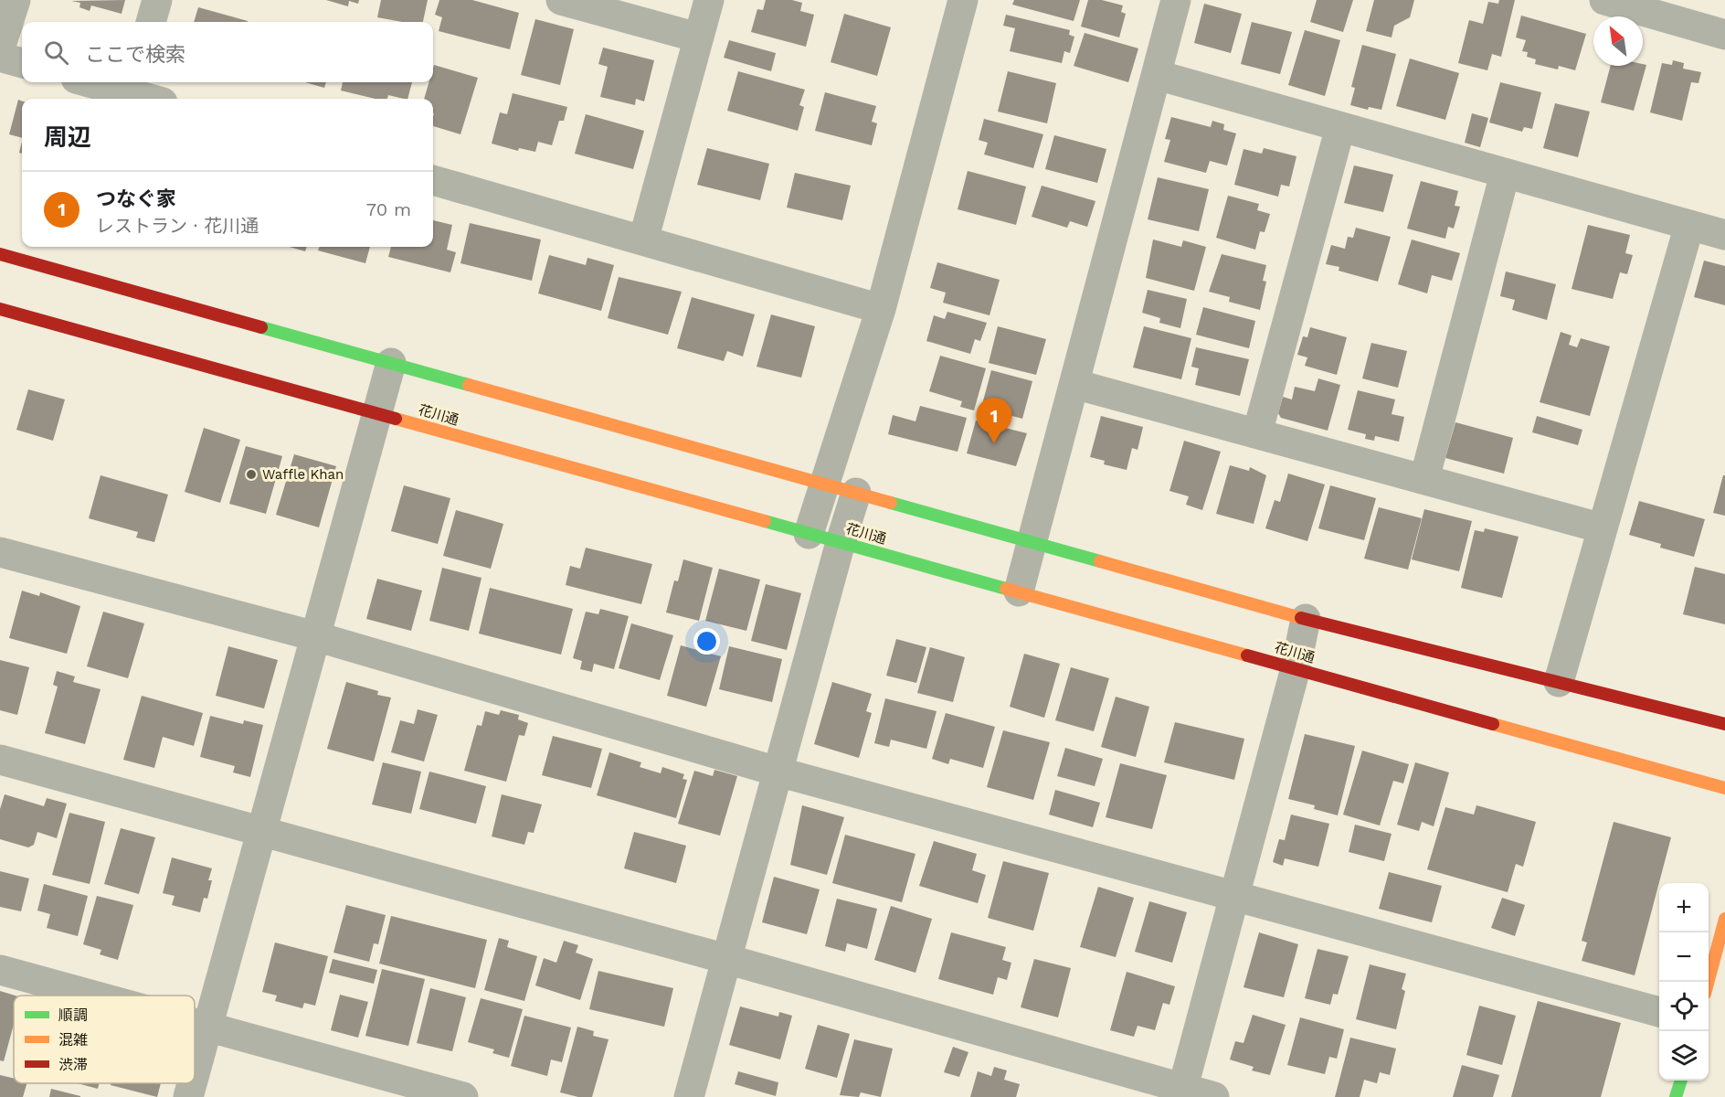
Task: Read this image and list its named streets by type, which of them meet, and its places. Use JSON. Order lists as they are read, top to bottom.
{
  "streets": {
    "street": ["花川通"]
  },
  "places": ["Waffle Khan"],
  "legend": ["順調", "混雑", "渋滞"],
  "north": "top left",
  "page": {
    "search": "ここで検索",
    "heading": "周辺",
    "list": [
      {
        "mark": "1",
        "name": "つなぐ家",
        "note": "レストラン · 花川通",
        "value": "70 m"
      }
    ],
    "pins": "1",
    "map_buttons": ["+", "−"]
  }
}
